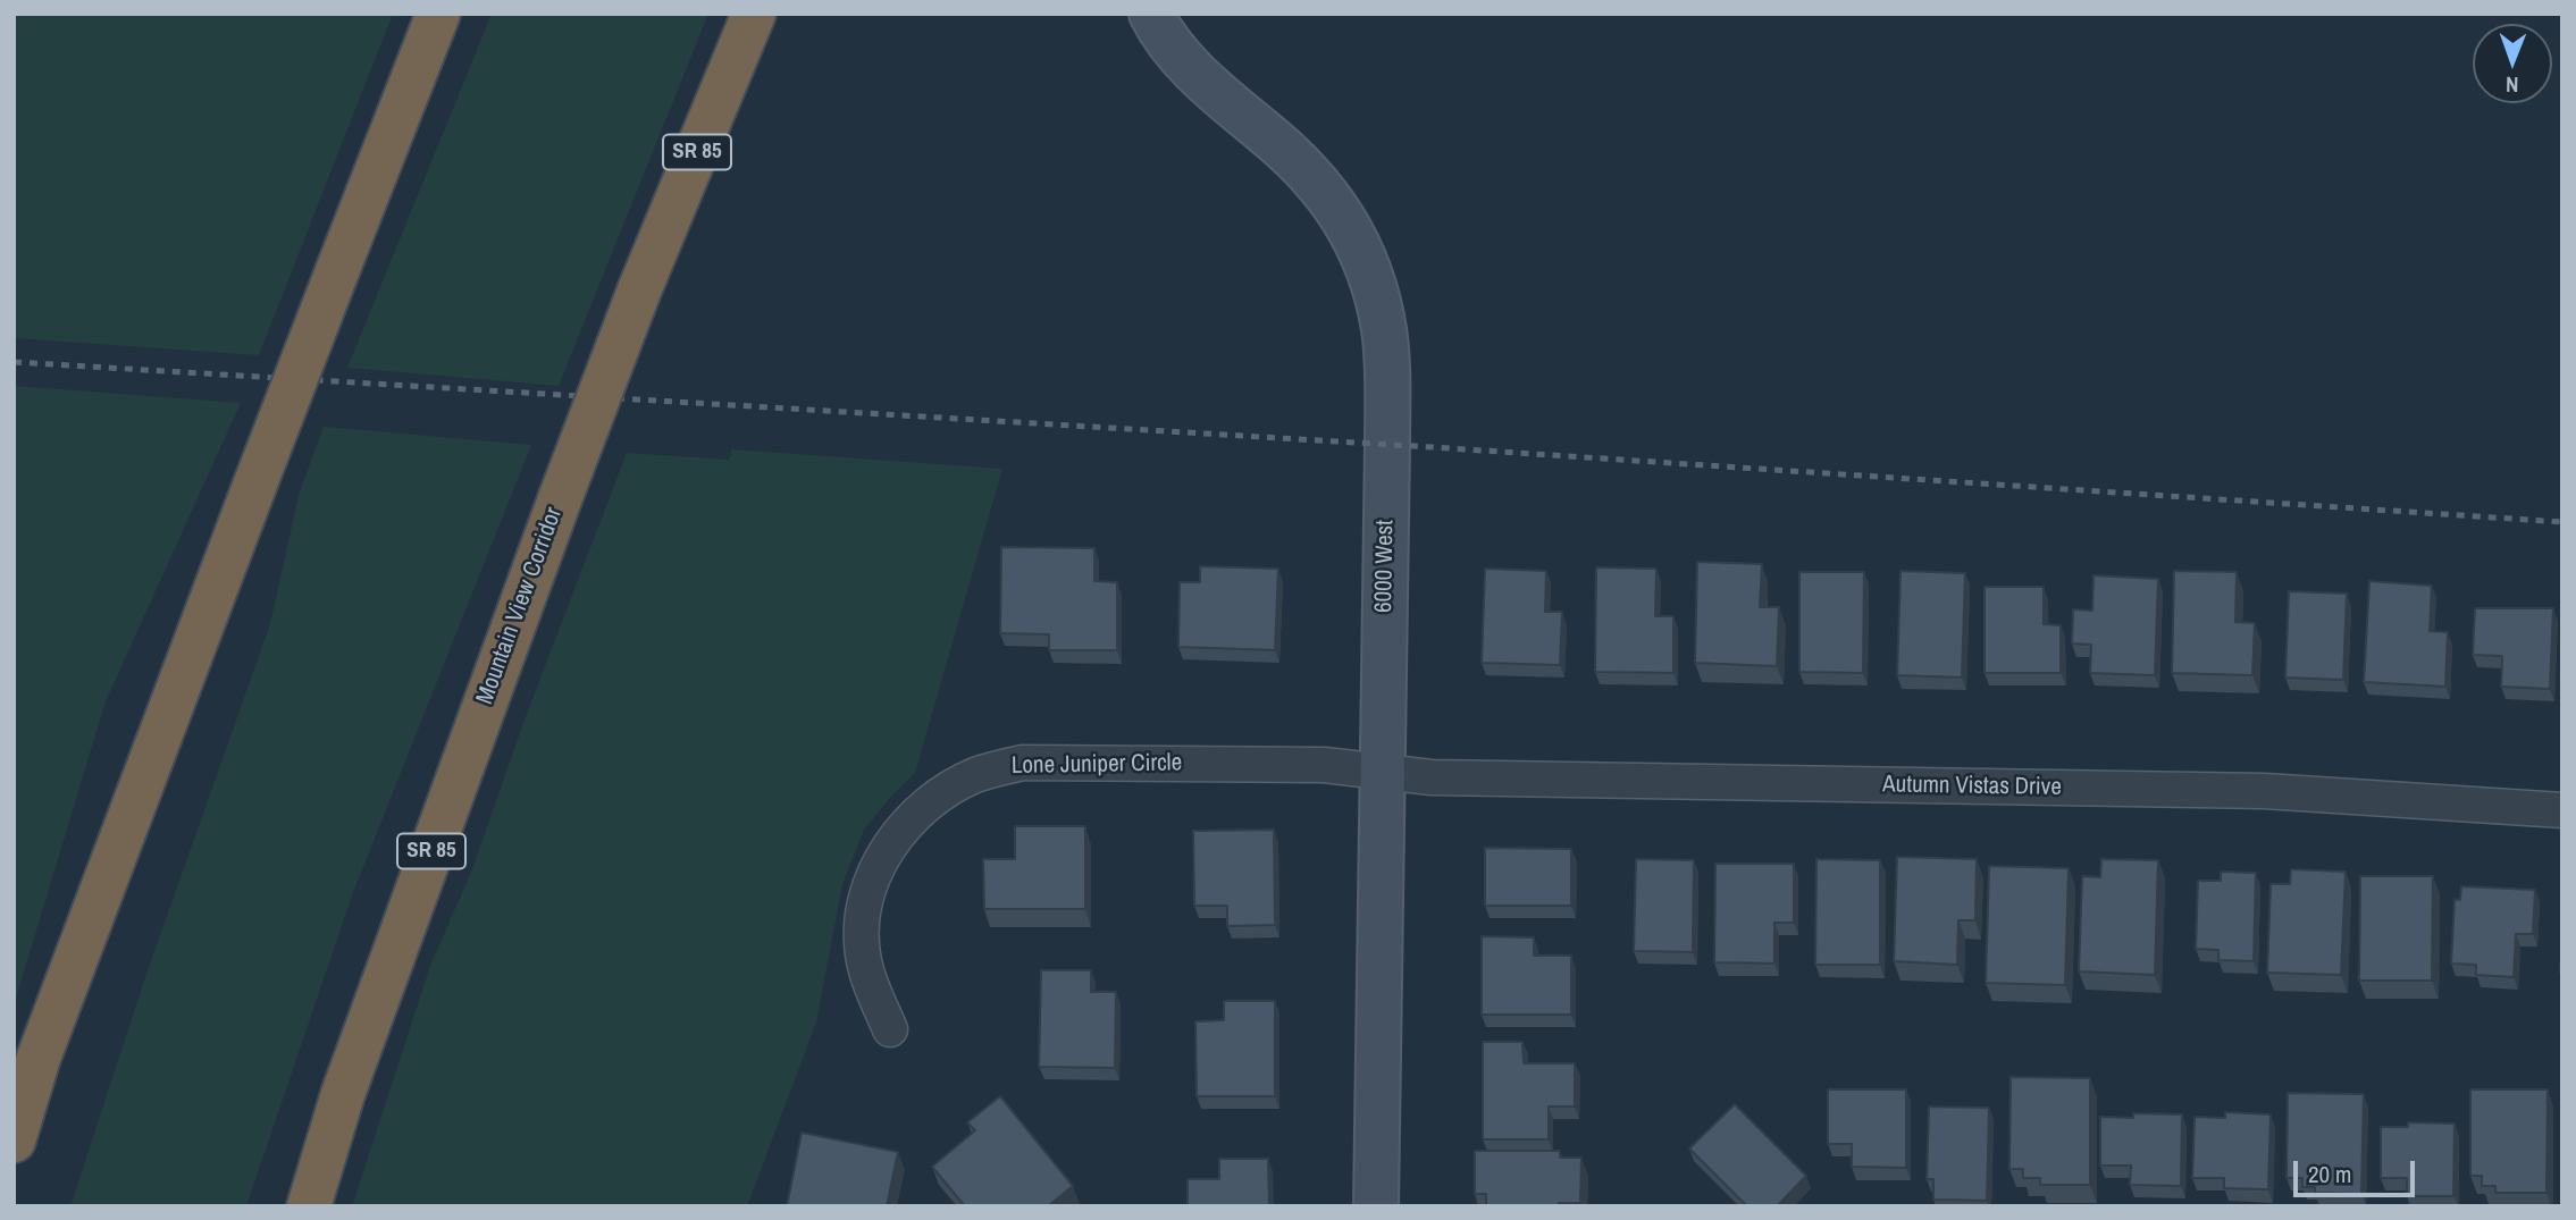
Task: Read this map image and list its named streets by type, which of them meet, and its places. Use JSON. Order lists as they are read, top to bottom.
{
  "streets": {
    "highway": ["SR 85", "Mountain View Corridor"],
    "street": ["6000 West", "Lone Juniper Circle", "Autumn Vistas Drive"]
  },
  "crossings": [
    ["6000 West", "Lone Juniper Circle"],
    ["6000 West", "Autumn Vistas Drive"],
    ["Lone Juniper Circle", "Autumn Vistas Drive"]
  ],
  "scale_bar": "20 m",
  "north": "bottom"
}
